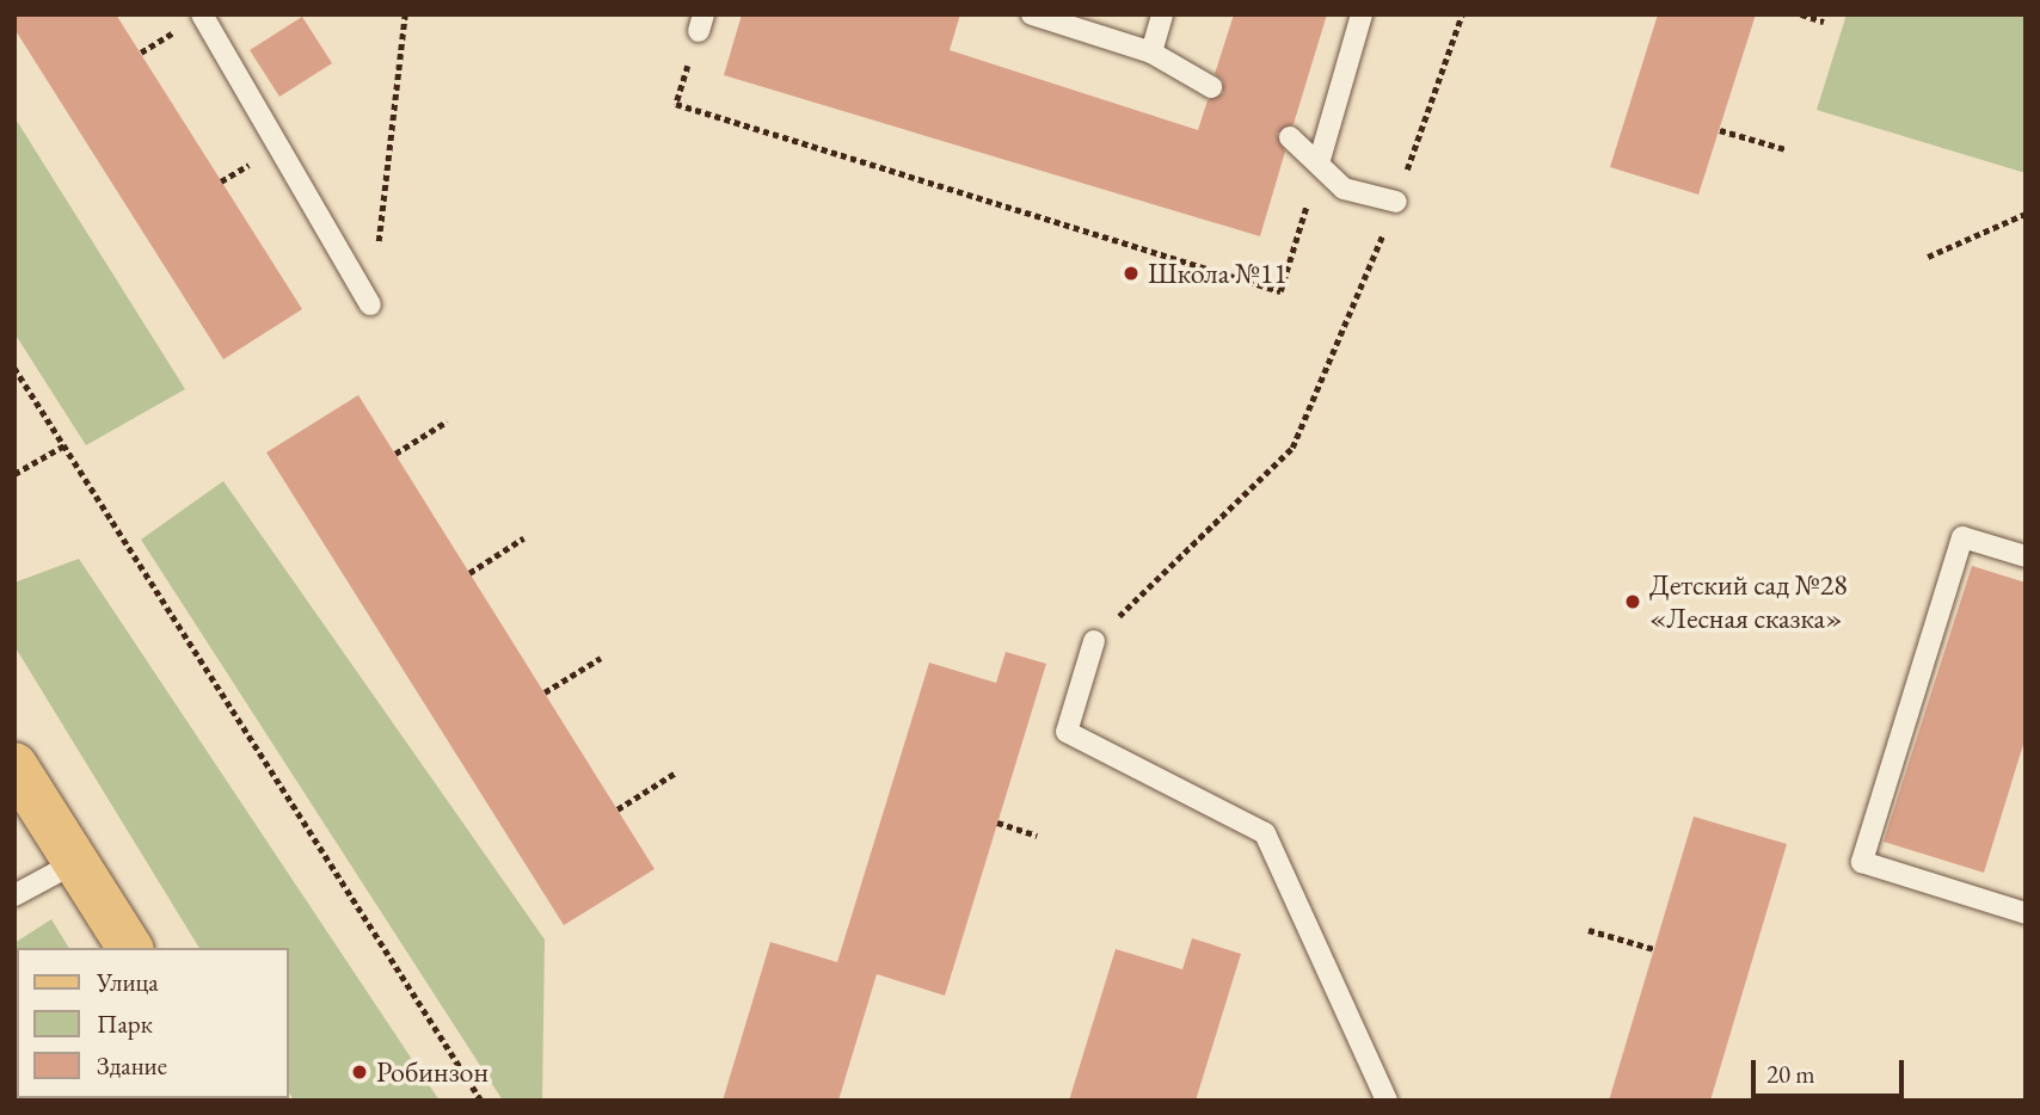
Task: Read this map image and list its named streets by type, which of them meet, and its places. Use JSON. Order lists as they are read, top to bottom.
{
  "places": ["Школа №11", "Детский сад №28 «Лесная сказка»", "Робинзон"],
  "legend": ["Улица", "Парк", "Здание"],
  "scale_bar": "20 m"
}
